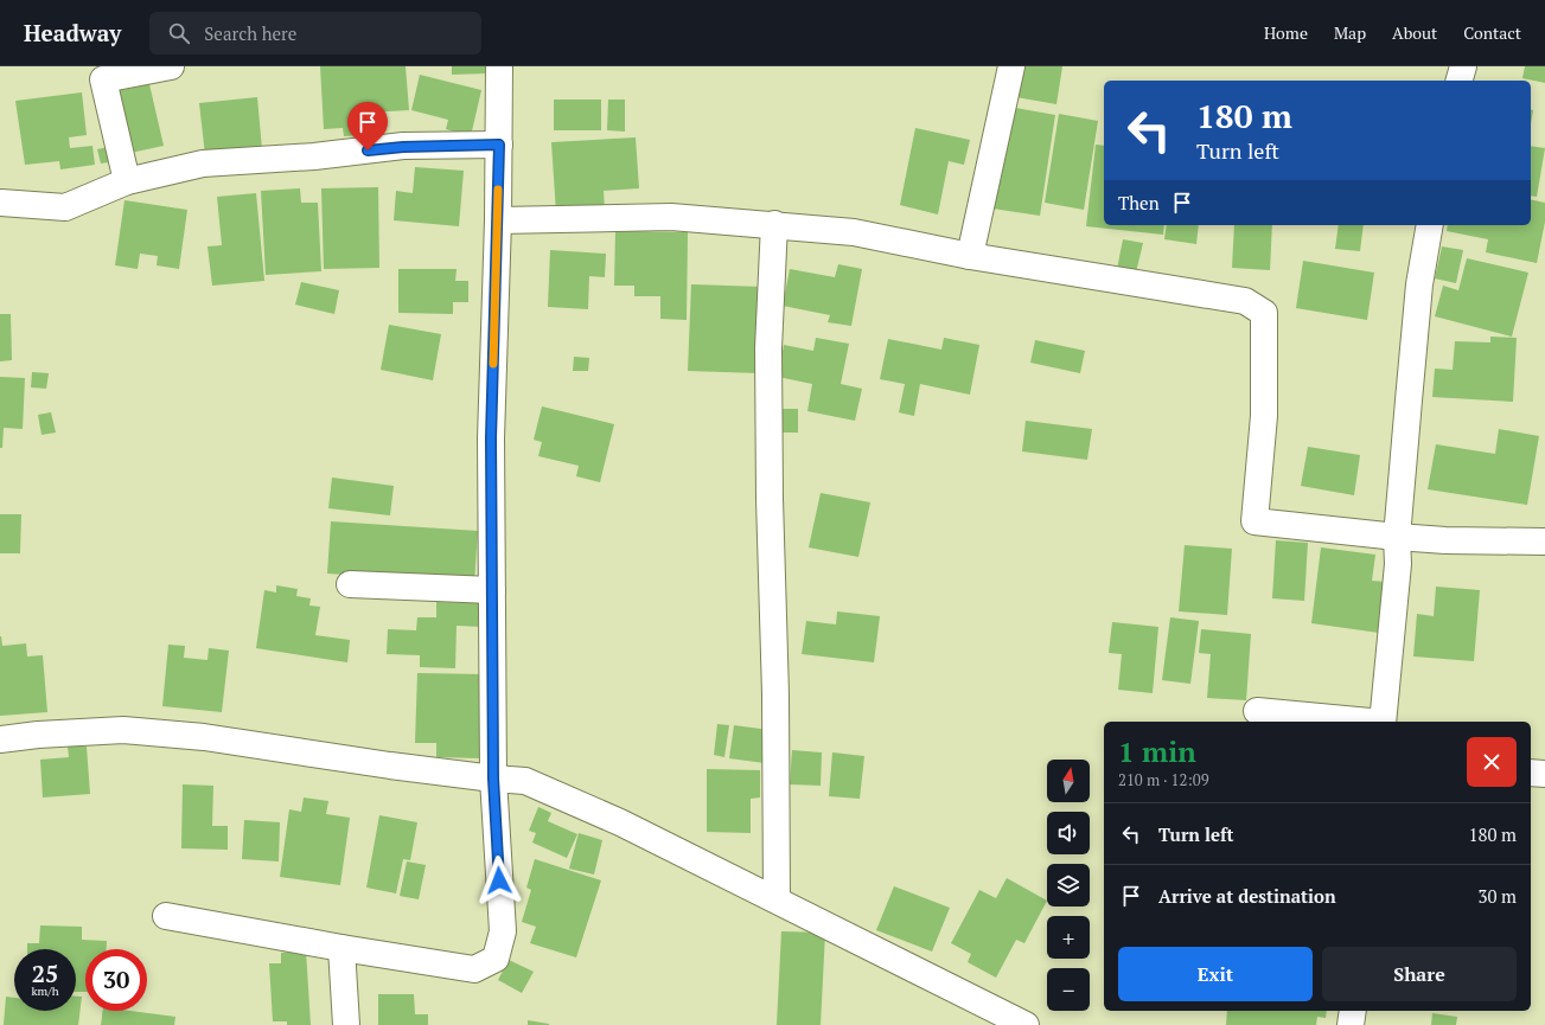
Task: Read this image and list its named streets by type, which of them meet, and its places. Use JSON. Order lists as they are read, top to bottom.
{
  "north": "top",
  "page": {
    "header": "Headway",
    "search": "Search here",
    "nav": [
      "Home",
      "Map",
      "About",
      "Contact"
    ],
    "turn": ["180 m", "Turn left"],
    "then": "Then",
    "heading": ["1 min", "210 m · 12:09"],
    "map_buttons": ["+", "−"],
    "list": [
      {
        "name": "Turn left",
        "value": "180 m"
      },
      {
        "name": "Arrive at destination",
        "value": "30 m"
      }
    ],
    "buttons": ["Exit", "Share"],
    "speed": "25 km/h",
    "limit": "30"
  }
}
